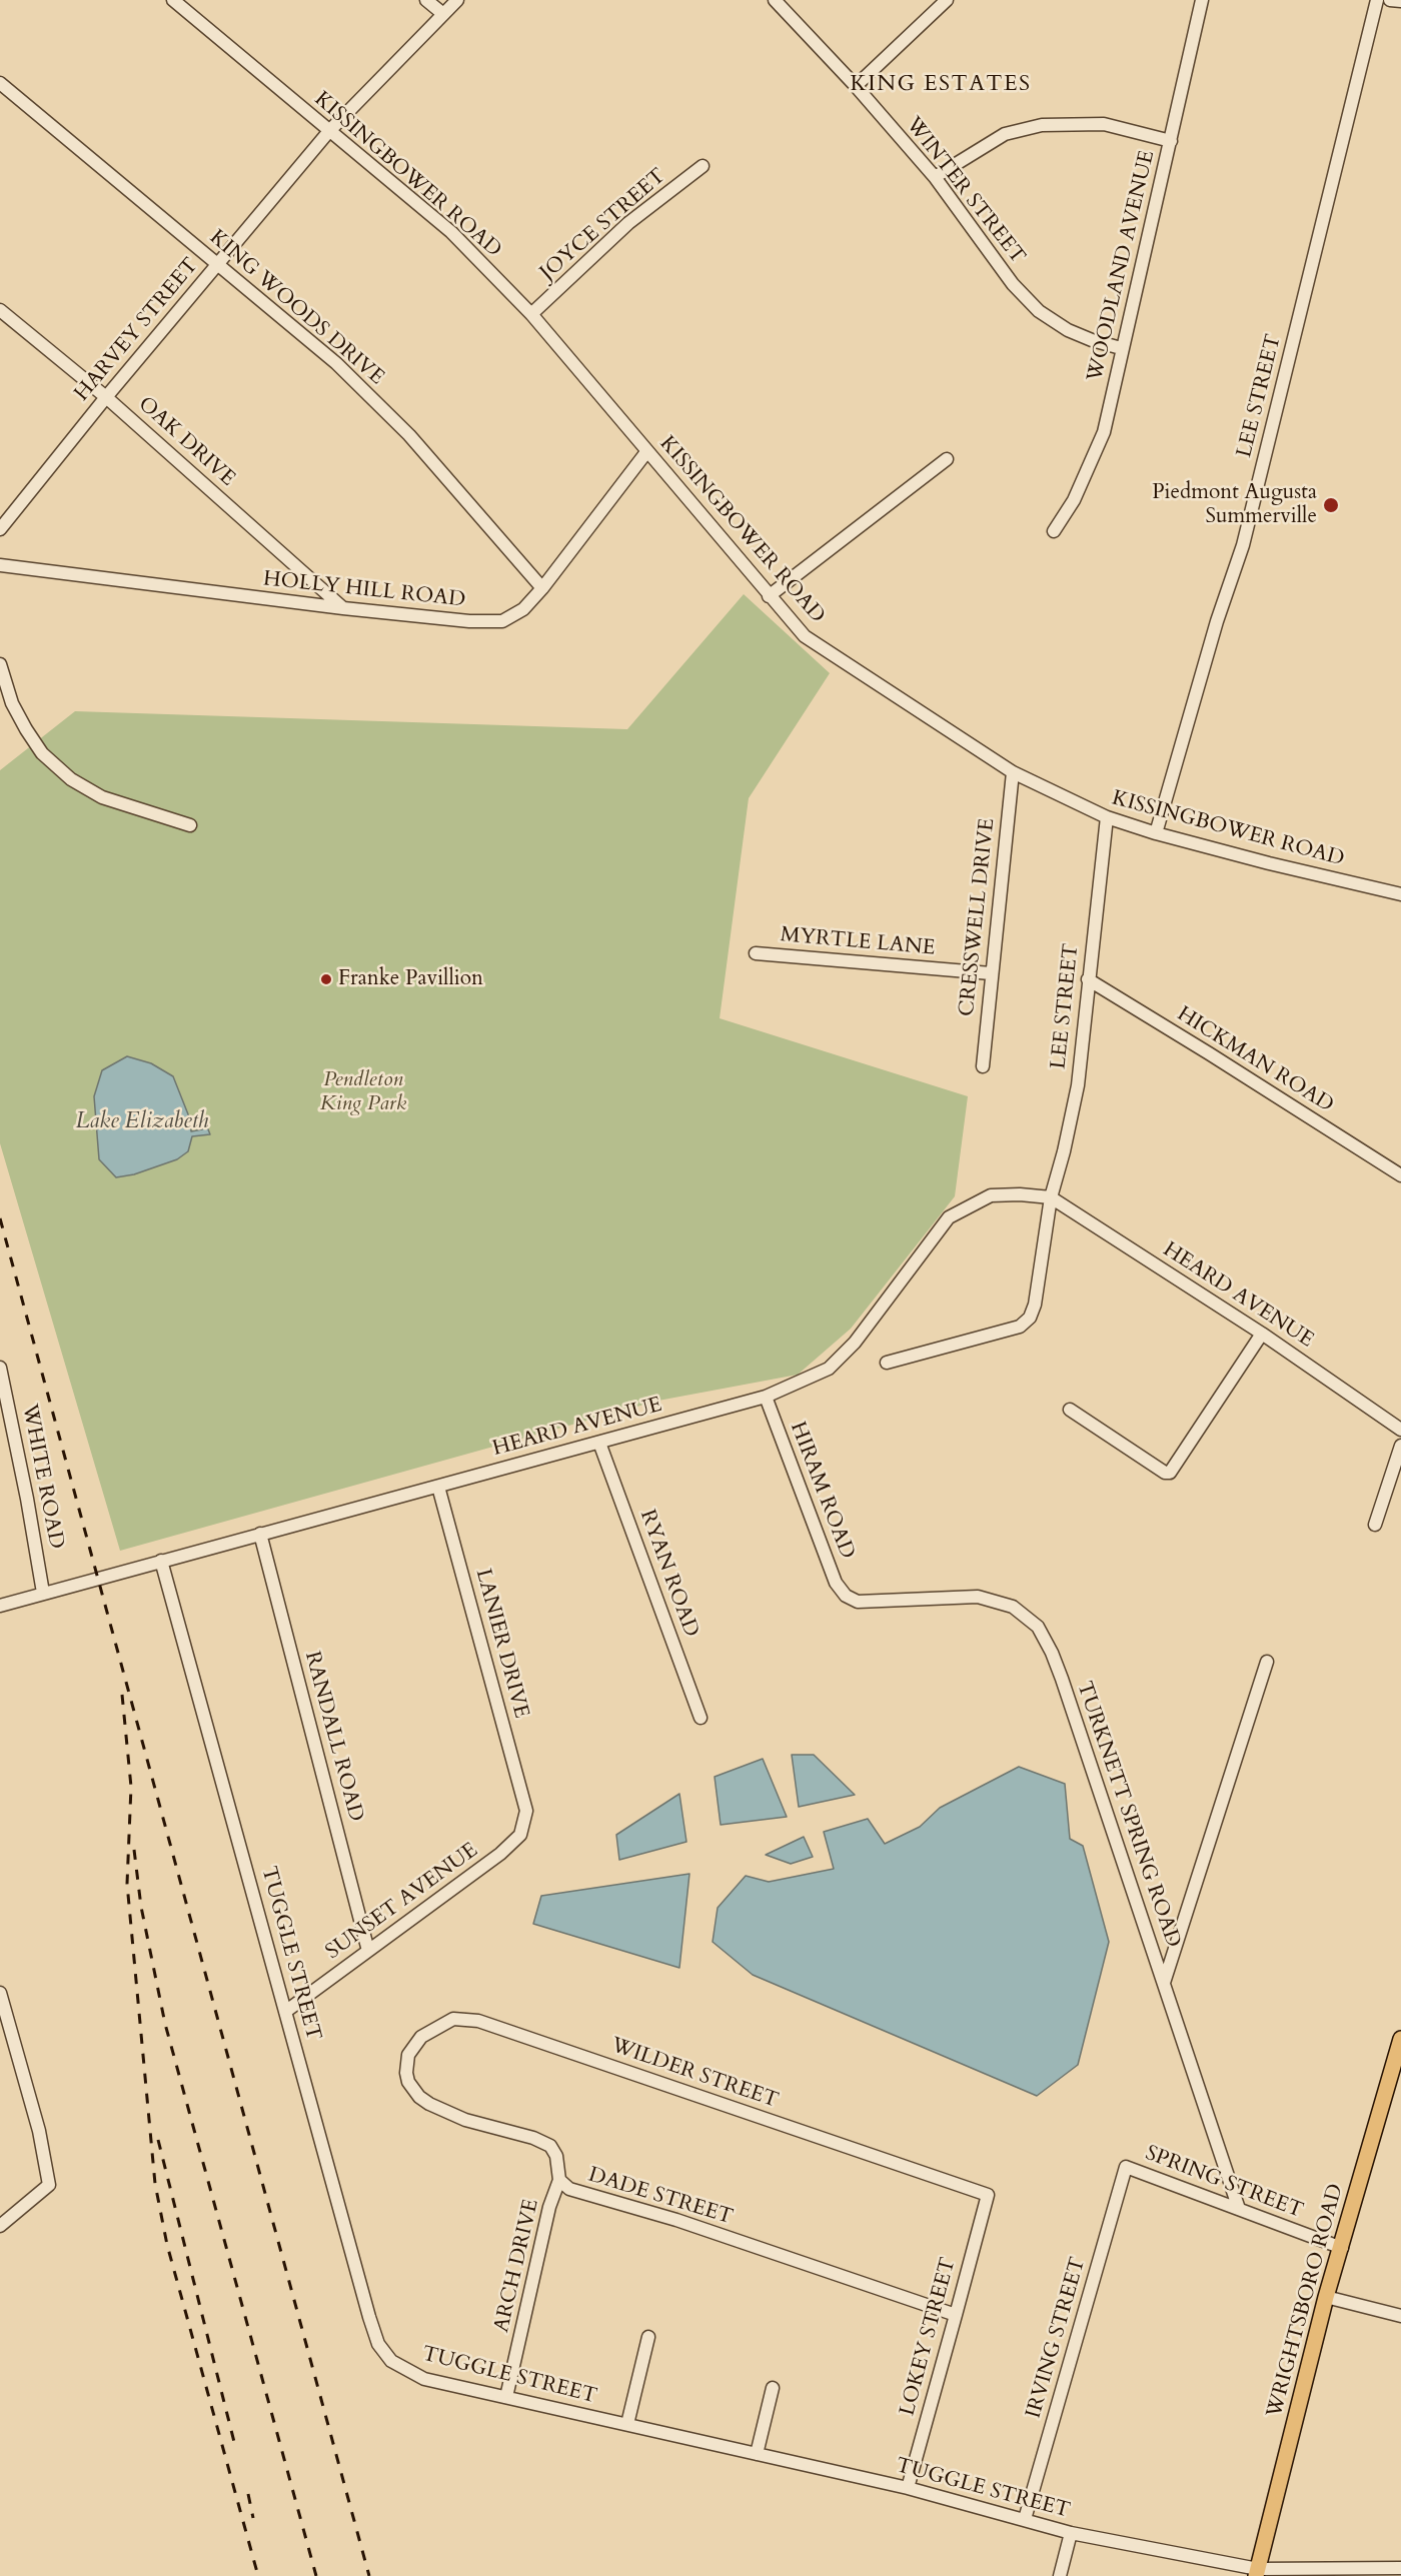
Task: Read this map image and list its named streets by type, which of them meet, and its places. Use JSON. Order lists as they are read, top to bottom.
{
  "streets": {
    "main road": ["WRIGHTSBORO ROAD"],
    "street": [
      "KISSINGBOWER ROAD",
      "WINTER STREET",
      "JOYCE STREET",
      "WOODLAND AVENUE",
      "KING WOODS DRIVE",
      "HARVEY STREET",
      "LEE STREET",
      "OAK DRIVE",
      "HOLLY HILL ROAD",
      "CRESSWELL DRIVE",
      "MYRTLE LANE",
      "HICKMAN ROAD",
      "HEARD AVENUE",
      "WHITE ROAD",
      "HIRAM ROAD",
      "RYAN ROAD",
      "LANIER DRIVE",
      "RANDALL ROAD",
      "TURKNETT SPRING ROAD",
      "SUNSET AVENUE",
      "TUGGLE STREET",
      "WILDER STREET",
      "SPRING STREET",
      "DADE STREET",
      "ARCH DRIVE",
      "LOKEY STREET",
      "IRVING STREET"
    ]
  },
  "crossings": [
    ["KISSINGBOWER ROAD", "JOYCE STREET"],
    ["KISSINGBOWER ROAD", "HARVEY STREET"],
    ["KISSINGBOWER ROAD", "LEE STREET"],
    ["KISSINGBOWER ROAD", "HOLLY HILL ROAD"],
    ["KISSINGBOWER ROAD", "CRESSWELL DRIVE"],
    ["WINTER STREET", "WOODLAND AVENUE"],
    ["KING WOODS DRIVE", "HARVEY STREET"],
    ["KING WOODS DRIVE", "HOLLY HILL ROAD"],
    ["HARVEY STREET", "OAK DRIVE"],
    ["LEE STREET", "HICKMAN ROAD"],
    ["LEE STREET", "HEARD AVENUE"],
    ["OAK DRIVE", "HOLLY HILL ROAD"],
    ["CRESSWELL DRIVE", "MYRTLE LANE"],
    ["HEARD AVENUE", "WHITE ROAD"],
    ["HEARD AVENUE", "HIRAM ROAD"],
    ["HEARD AVENUE", "RYAN ROAD"],
    ["HEARD AVENUE", "LANIER DRIVE"],
    ["HEARD AVENUE", "RANDALL ROAD"],
    ["HEARD AVENUE", "TUGGLE STREET"],
    ["HIRAM ROAD", "TURKNETT SPRING ROAD"],
    ["LANIER DRIVE", "SUNSET AVENUE"],
    ["RANDALL ROAD", "SUNSET AVENUE"],
    ["TURKNETT SPRING ROAD", "SPRING STREET"],
    ["SUNSET AVENUE", "TUGGLE STREET"],
    ["TUGGLE STREET", "ARCH DRIVE"],
    ["TUGGLE STREET", "WRIGHTSBORO ROAD"],
    ["TUGGLE STREET", "LOKEY STREET"],
    ["TUGGLE STREET", "IRVING STREET"],
    ["WILDER STREET", "DADE STREET"],
    ["WILDER STREET", "LOKEY STREET"],
    ["SPRING STREET", "WRIGHTSBORO ROAD"],
    ["SPRING STREET", "IRVING STREET"],
    ["DADE STREET", "ARCH DRIVE"],
    ["DADE STREET", "LOKEY STREET"]
  ],
  "districts": ["KING ESTATES"],
  "water": ["Lake Elizabeth"],
  "parks": ["Pendleton King Park"],
  "places": ["Piedmont Augusta Summerville", "Franke Pavillion"]
}
